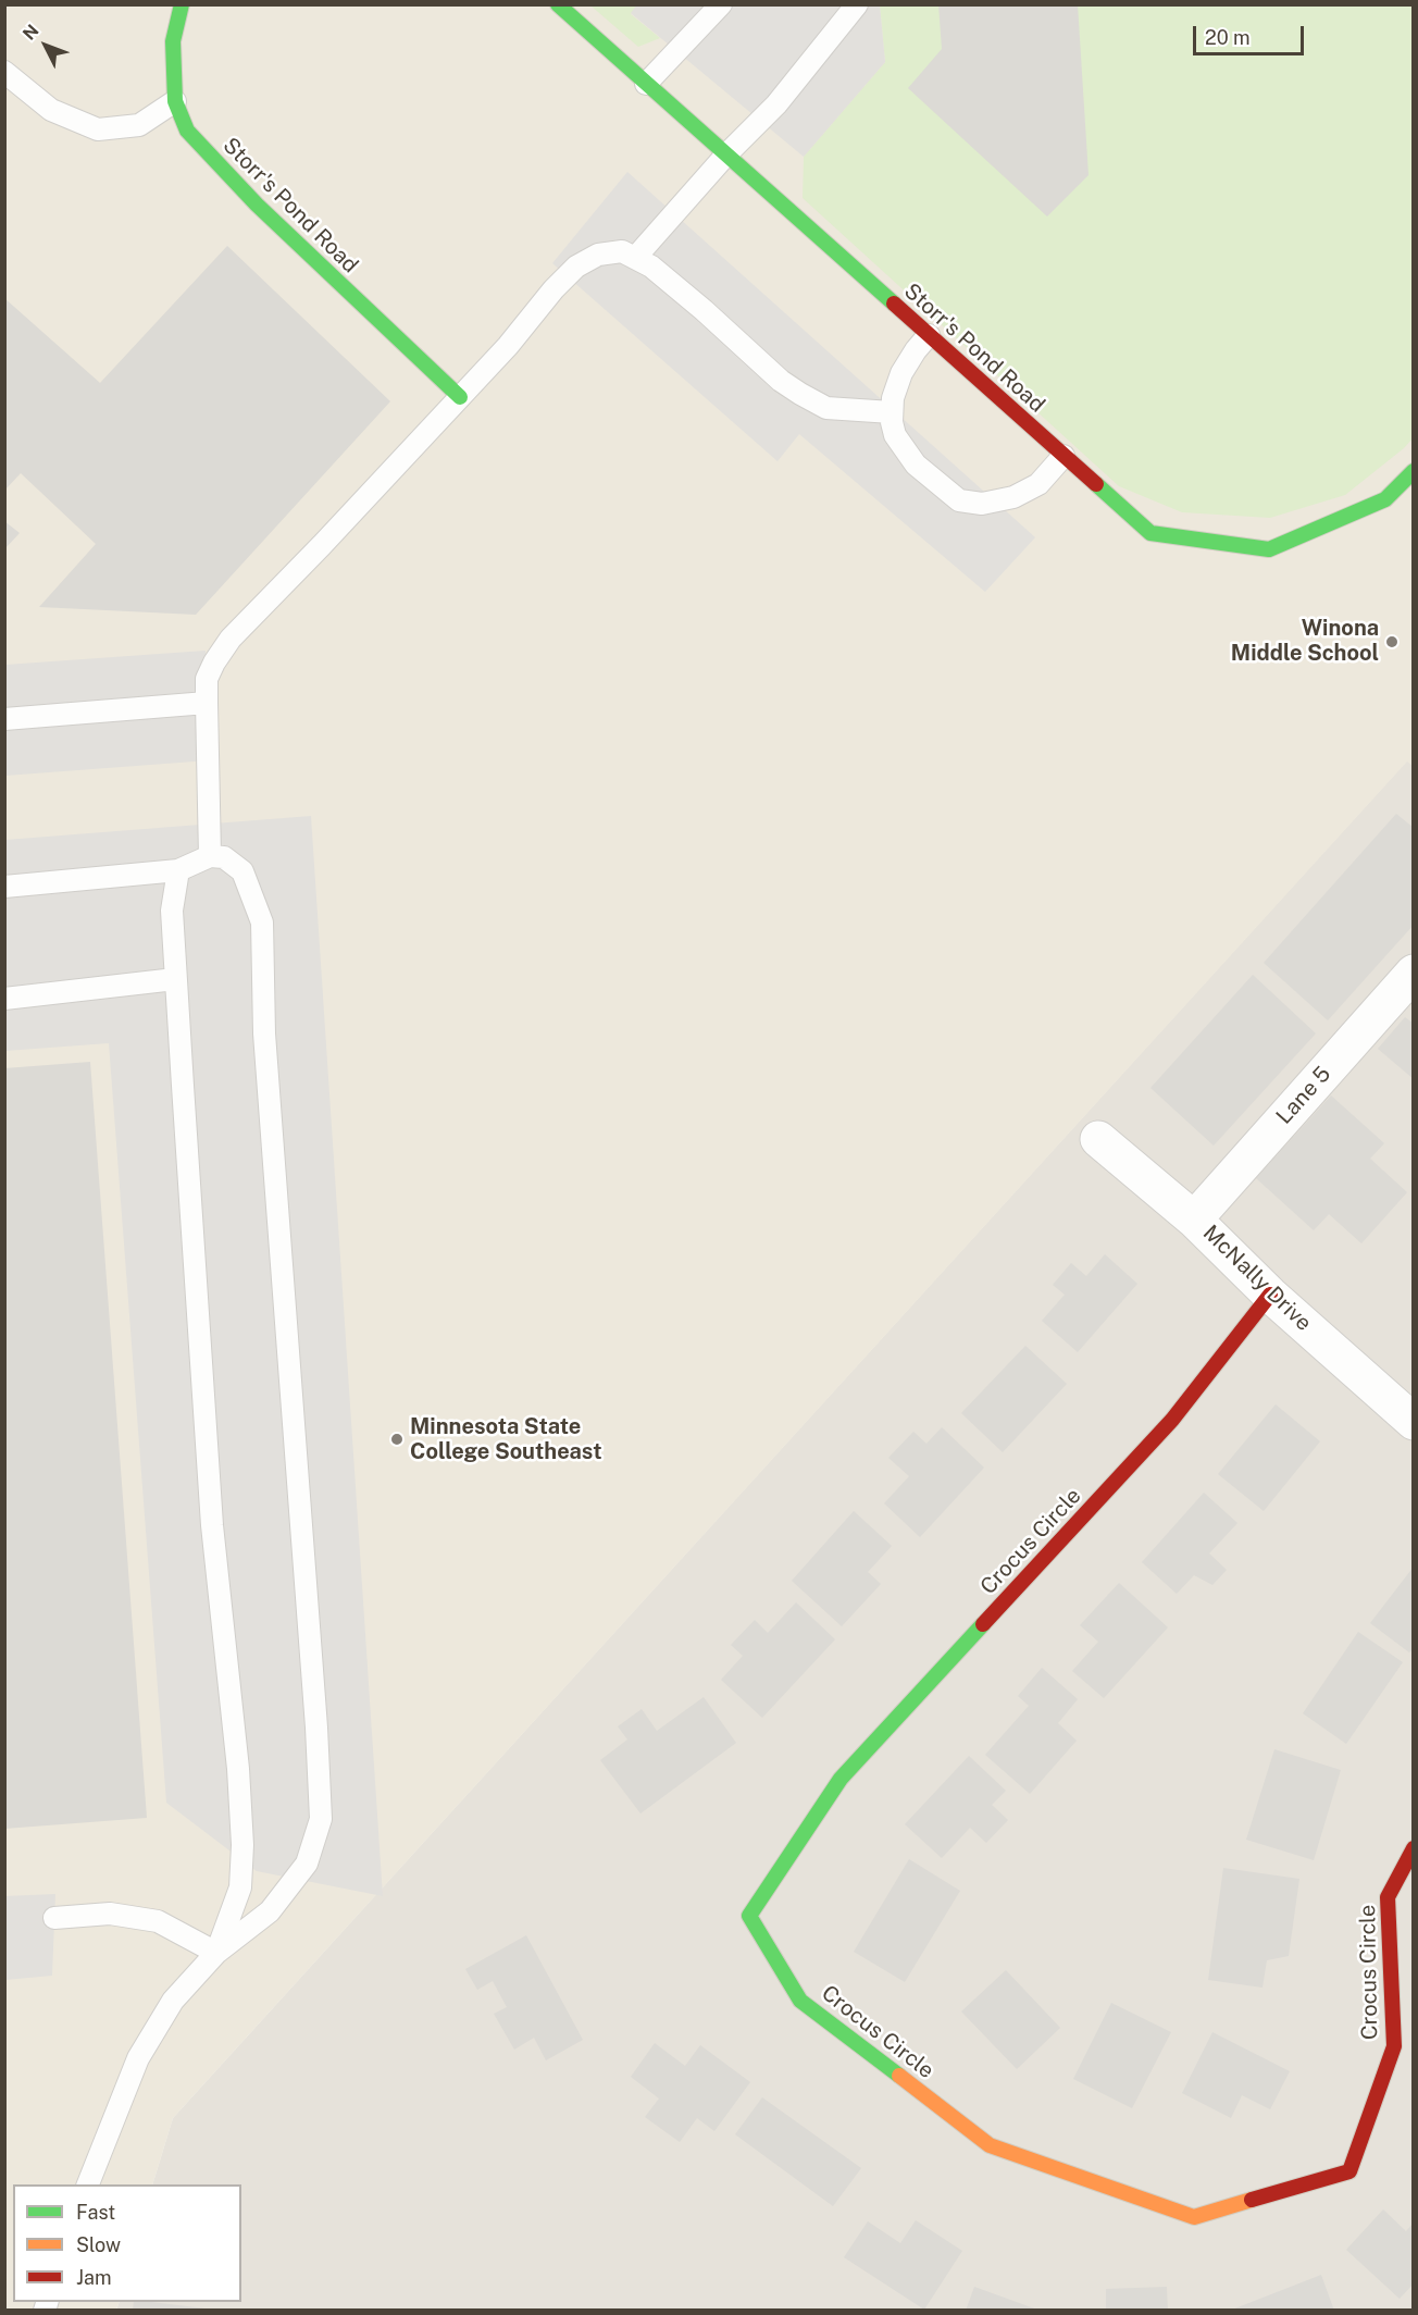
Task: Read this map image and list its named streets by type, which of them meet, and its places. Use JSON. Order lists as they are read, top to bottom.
{
  "streets": {
    "street": [
      "Storr's Pond Road",
      "Lane 5",
      "McNally Drive",
      "Crocus Circle"
    ]
  },
  "crossings": [
    ["Lane 5", "McNally Drive"],
    ["McNally Drive", "Crocus Circle"]
  ],
  "places": ["Winona Middle School", "Minnesota State College Southeast"],
  "legend": ["Fast", "Slow", "Jam"],
  "scale_bar": "20 m",
  "north": "top left"
}
